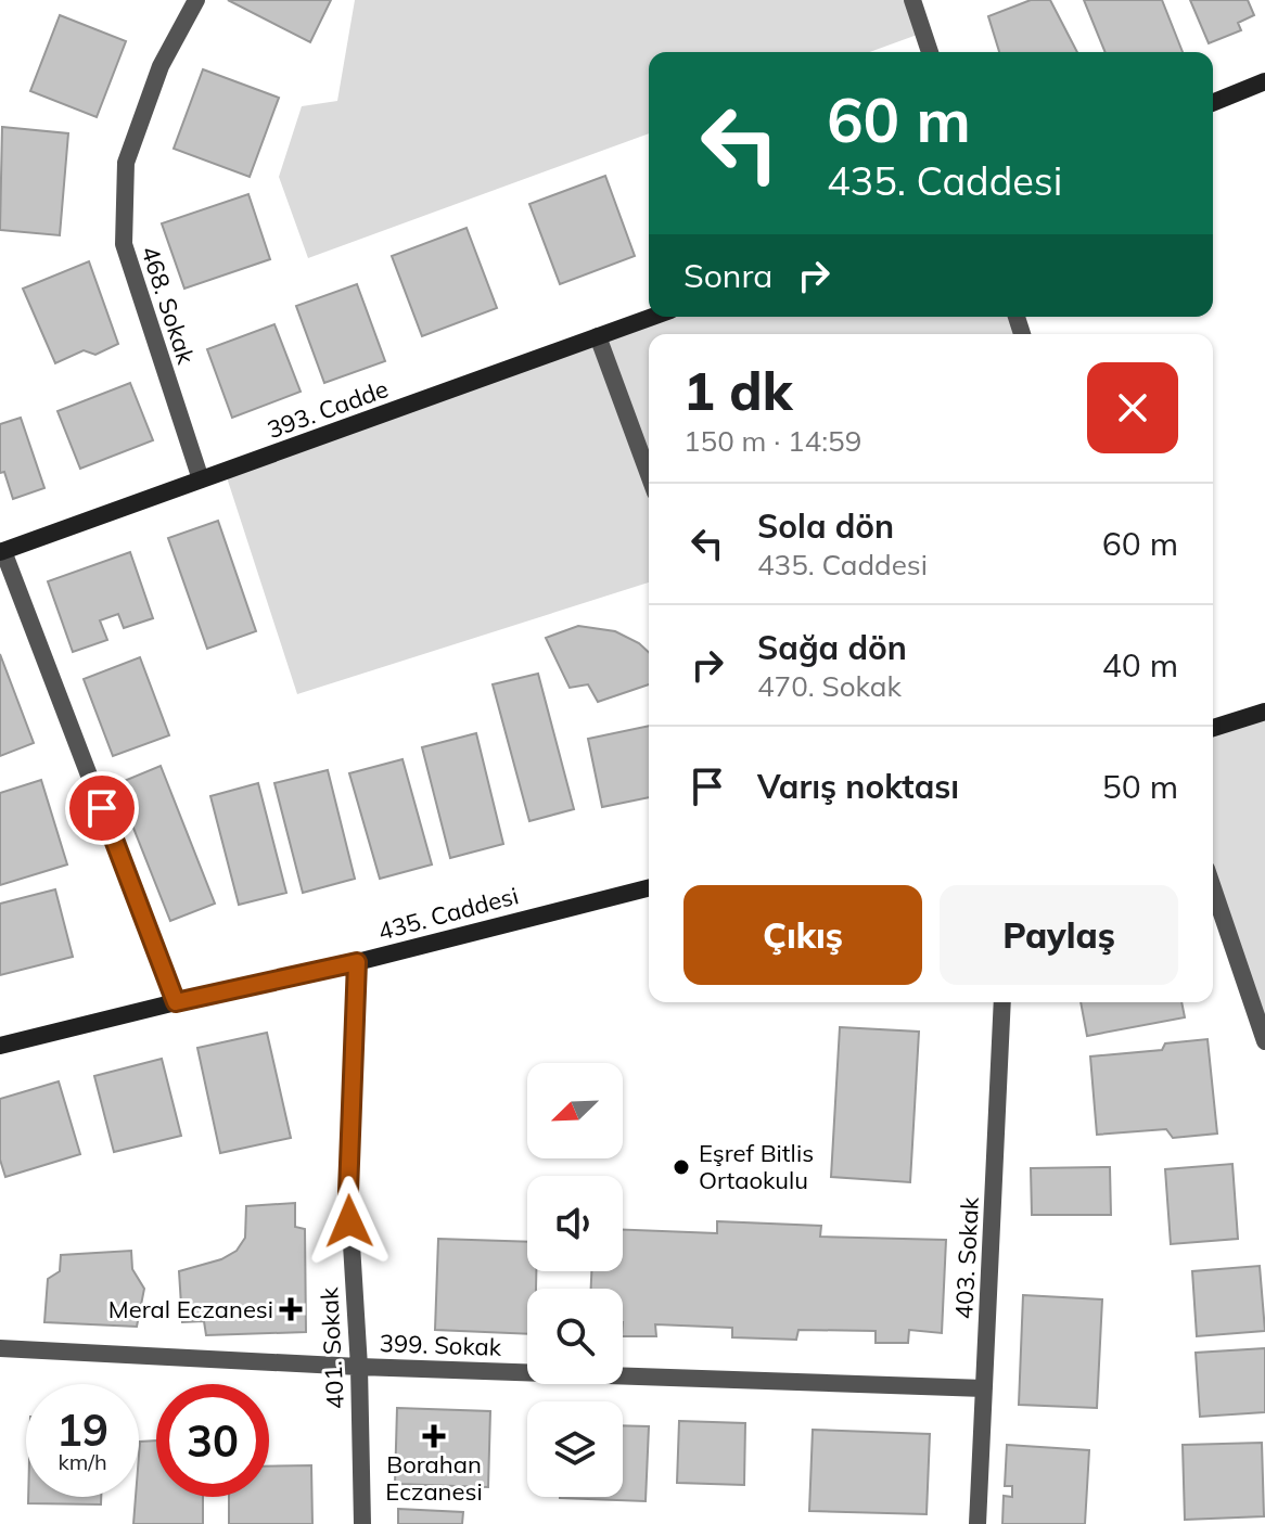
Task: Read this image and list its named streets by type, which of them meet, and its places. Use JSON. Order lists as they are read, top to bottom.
{
  "streets": {
    "street": [
      "468. Sokak",
      "393. Cadde",
      "435. Caddesi",
      "403. Sokak",
      "399. Sokak",
      "401. Sokak"
    ]
  },
  "crossings": [
    ["468. Sokak", "393. Cadde"],
    ["435. Caddesi", "401. Sokak"],
    ["403. Sokak", "399. Sokak"],
    ["399. Sokak", "401. Sokak"]
  ],
  "places": {
    "other": ["Eşref Bitlis Ortaokulu"],
    "health": ["Meral Eczanesi", "Borahan Eczanesi"]
  },
  "north": "bottom left",
  "page": {
    "turn": ["60 m", "435. Caddesi"],
    "then": "Sonra",
    "heading": ["1 dk", "150 m · 14:59"],
    "list": [
      {
        "name": "Sola dön",
        "note": "435. Caddesi",
        "value": "60 m"
      },
      {
        "name": "Sağa dön",
        "note": "470. Sokak",
        "value": "40 m"
      },
      {
        "name": "Varış noktası",
        "value": "50 m"
      }
    ],
    "buttons": ["Çıkış", "Paylaş"],
    "speed": "19 km/h",
    "limit": "30"
  }
}
